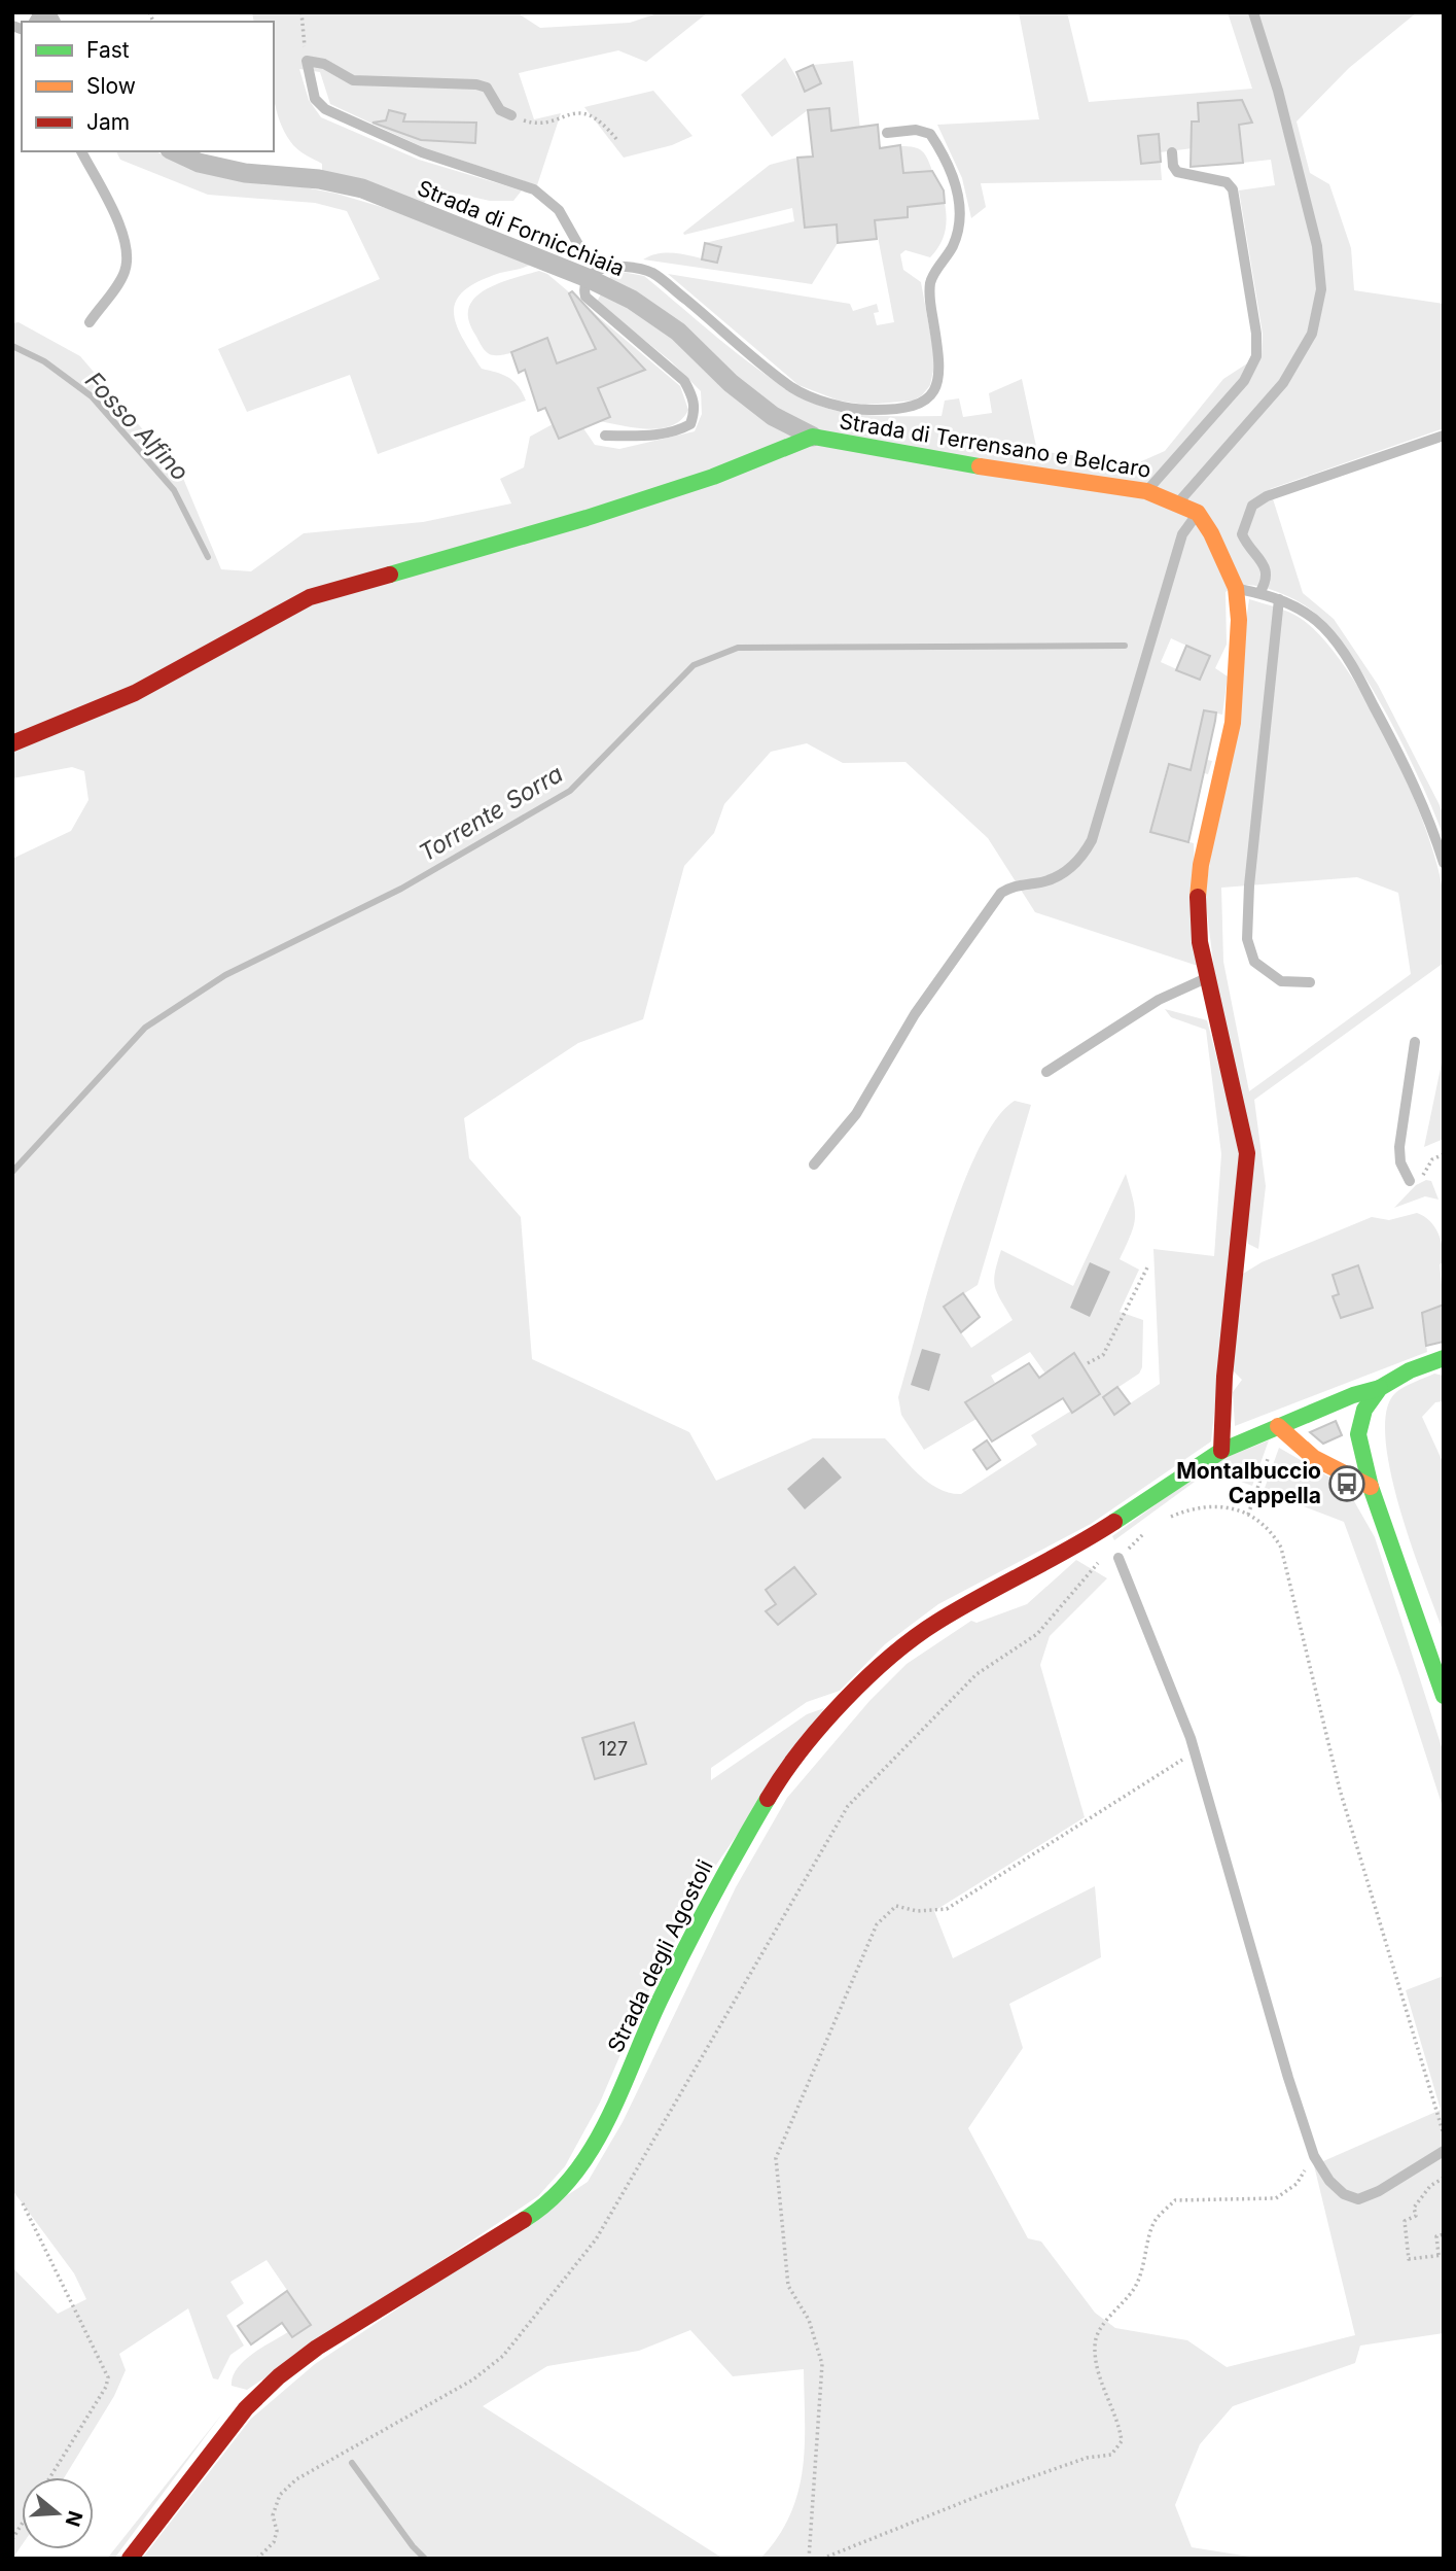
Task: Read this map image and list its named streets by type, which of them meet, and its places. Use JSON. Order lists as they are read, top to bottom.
{
  "streets": {
    "street": ["Strada di Fornicchiaia", "Strada di Terrensano e Belcaro", "Strada degli Agostoli"]
  },
  "crossings": [
    ["Strada di Fornicchiaia", "Strada di Terrensano e Belcaro"]
  ],
  "water": ["Fosso Alfino", "Torrente Sorra"],
  "places": {
    "bus stop": ["Montalbuccio Cappella"]
  },
  "house_numbers": ["127"],
  "legend": ["Fast", "Slow", "Jam"],
  "north": "right"
}
